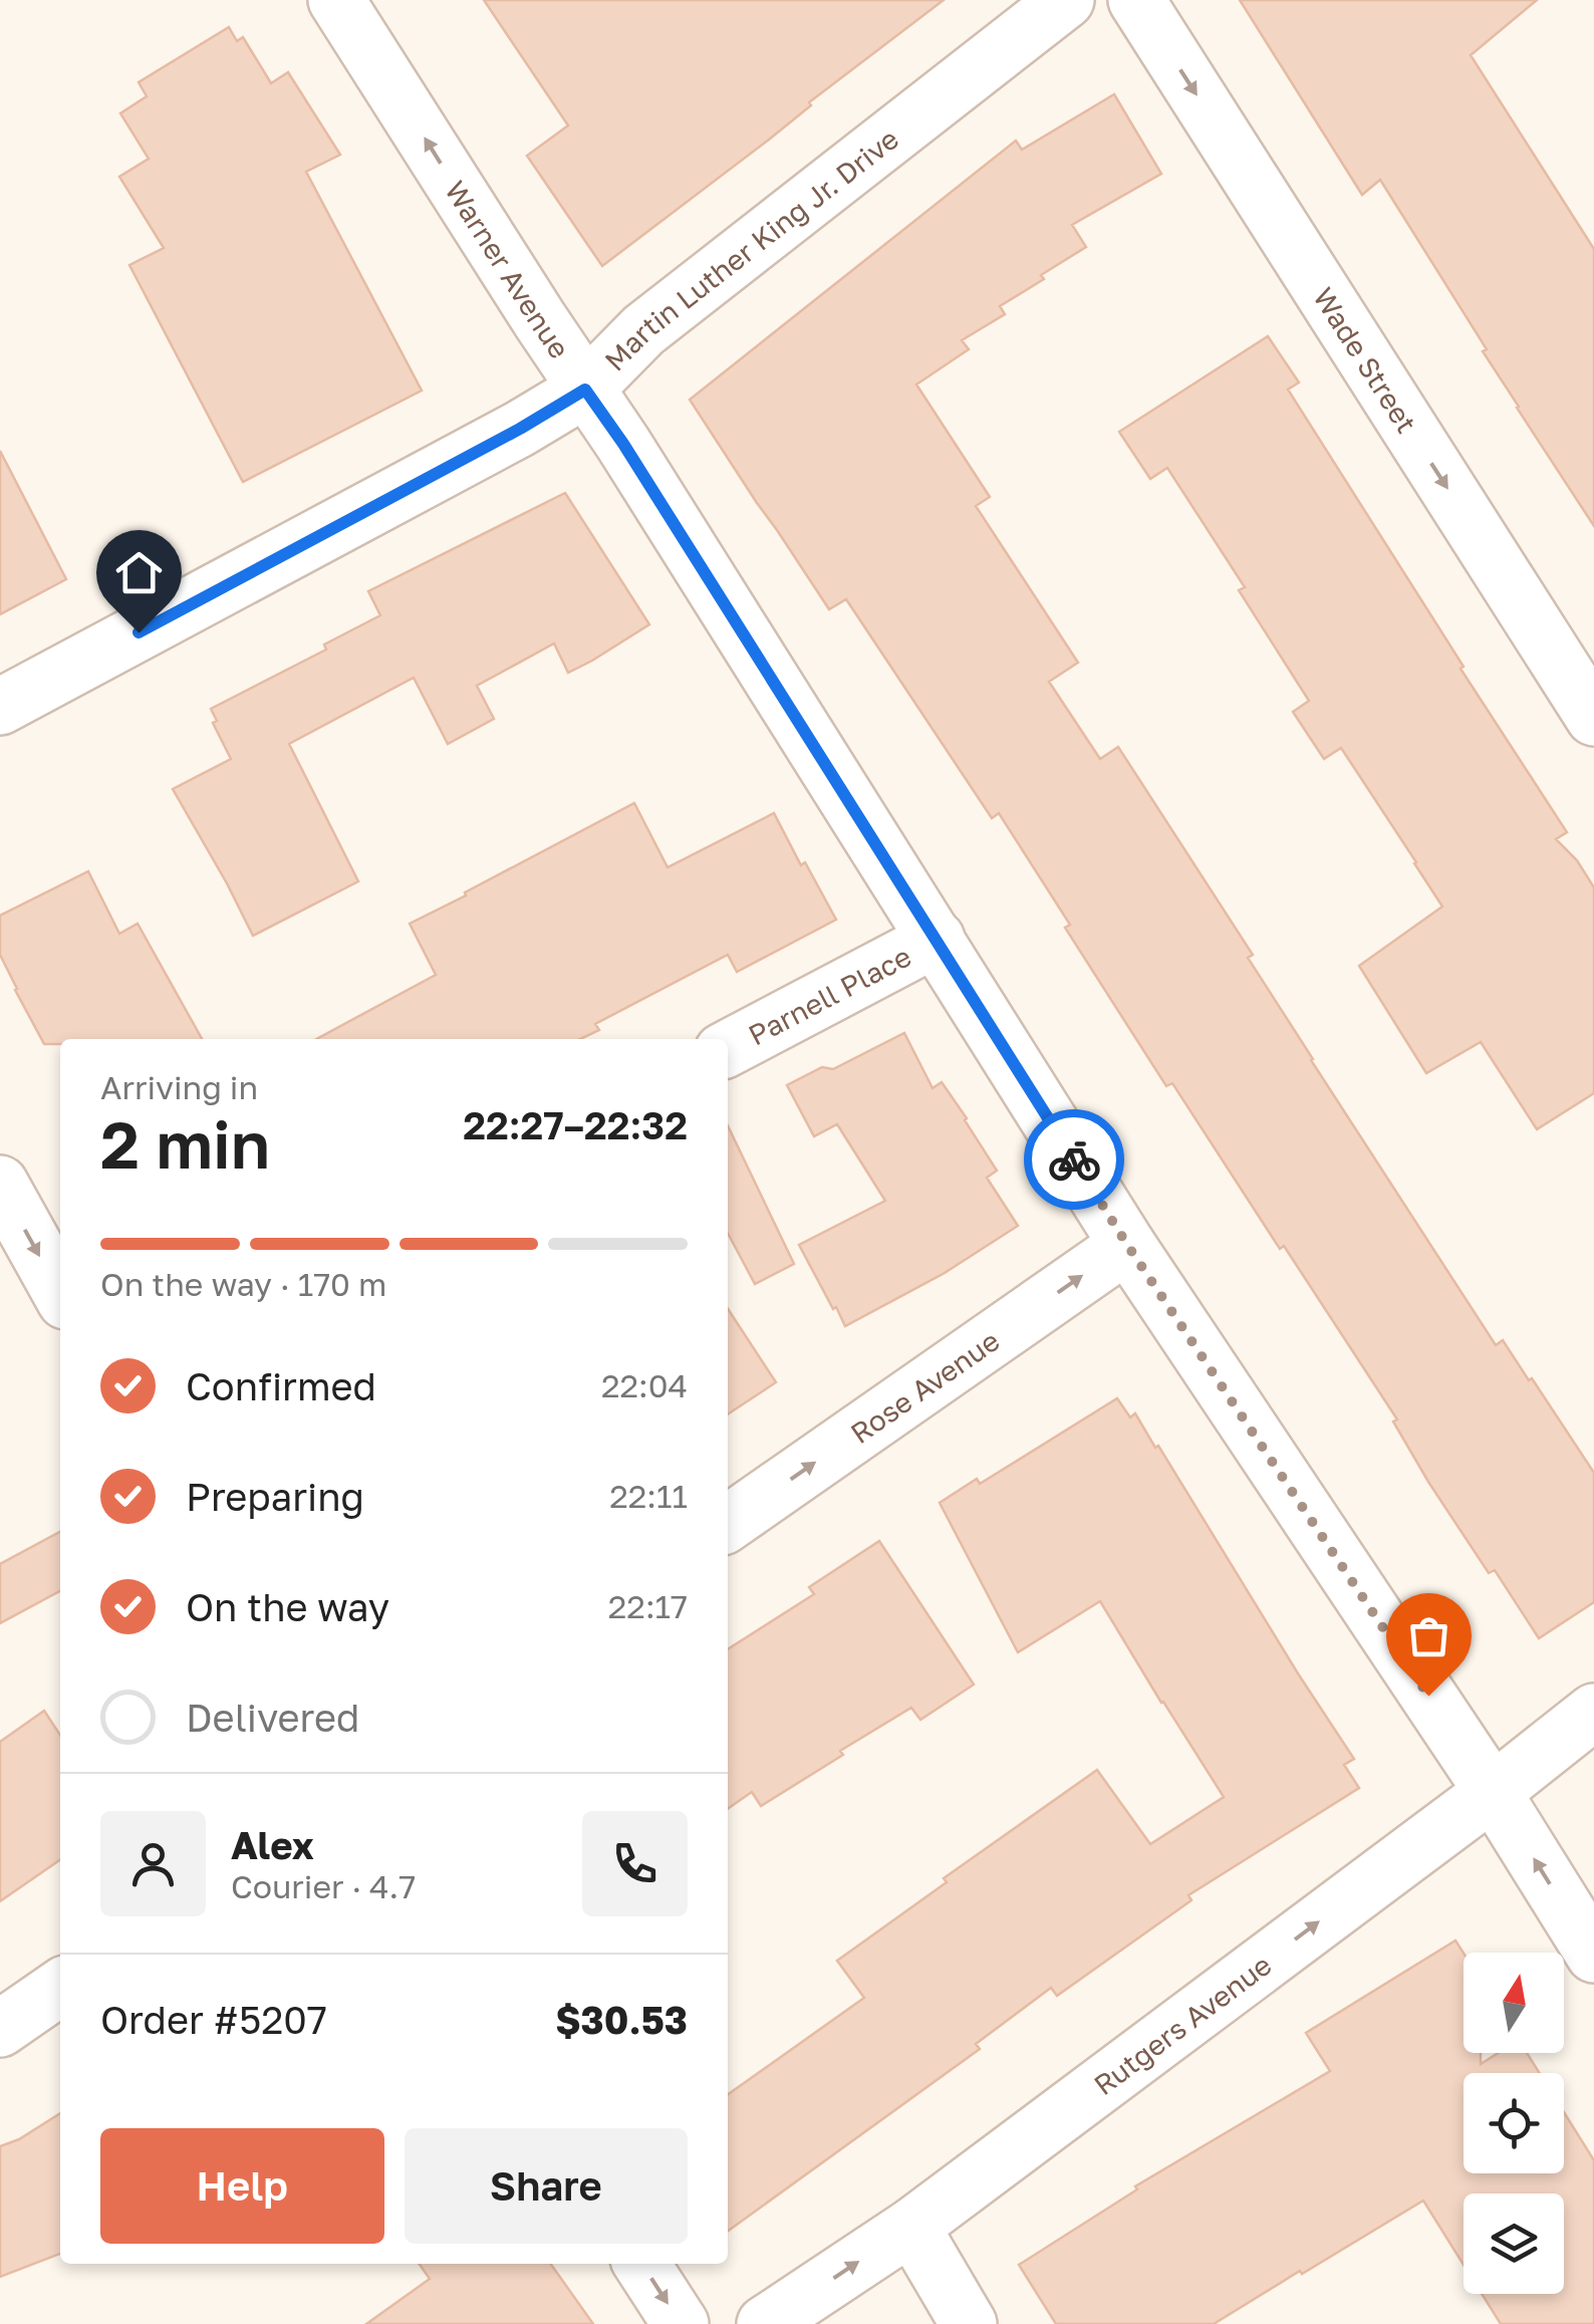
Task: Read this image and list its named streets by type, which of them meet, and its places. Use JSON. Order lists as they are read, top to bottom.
{
  "streets": {
    "street": [
      "Martin Luther King Jr. Drive",
      "Warner Avenue",
      "Wade Street",
      "Parnell Place",
      "Rose Avenue",
      "Rutgers Avenue"
    ]
  },
  "crossings": [
    ["Martin Luther King Jr. Drive", "Warner Avenue"],
    ["Warner Avenue", "Parnell Place"],
    ["Warner Avenue", "Rose Avenue"],
    ["Warner Avenue", "Rutgers Avenue"]
  ],
  "one_way": ["Wade Street", "Rose Avenue", "Rutgers Avenue"],
  "north": "top",
  "page": {
    "heading": ["2 min", "Arriving in", "22:27–22:32"],
    "panel": [
      "Alex",
      "Courier · 4.7",
      "Order #5207",
      "$30.53"
    ],
    "bar": "On the way · 170 m",
    "list": [
      ["Confirmed", "22:04"],
      ["Preparing", "22:11"],
      ["On the way", "22:17"],
      "Delivered"
    ],
    "buttons": ["Help", "Share"]
  }
}
